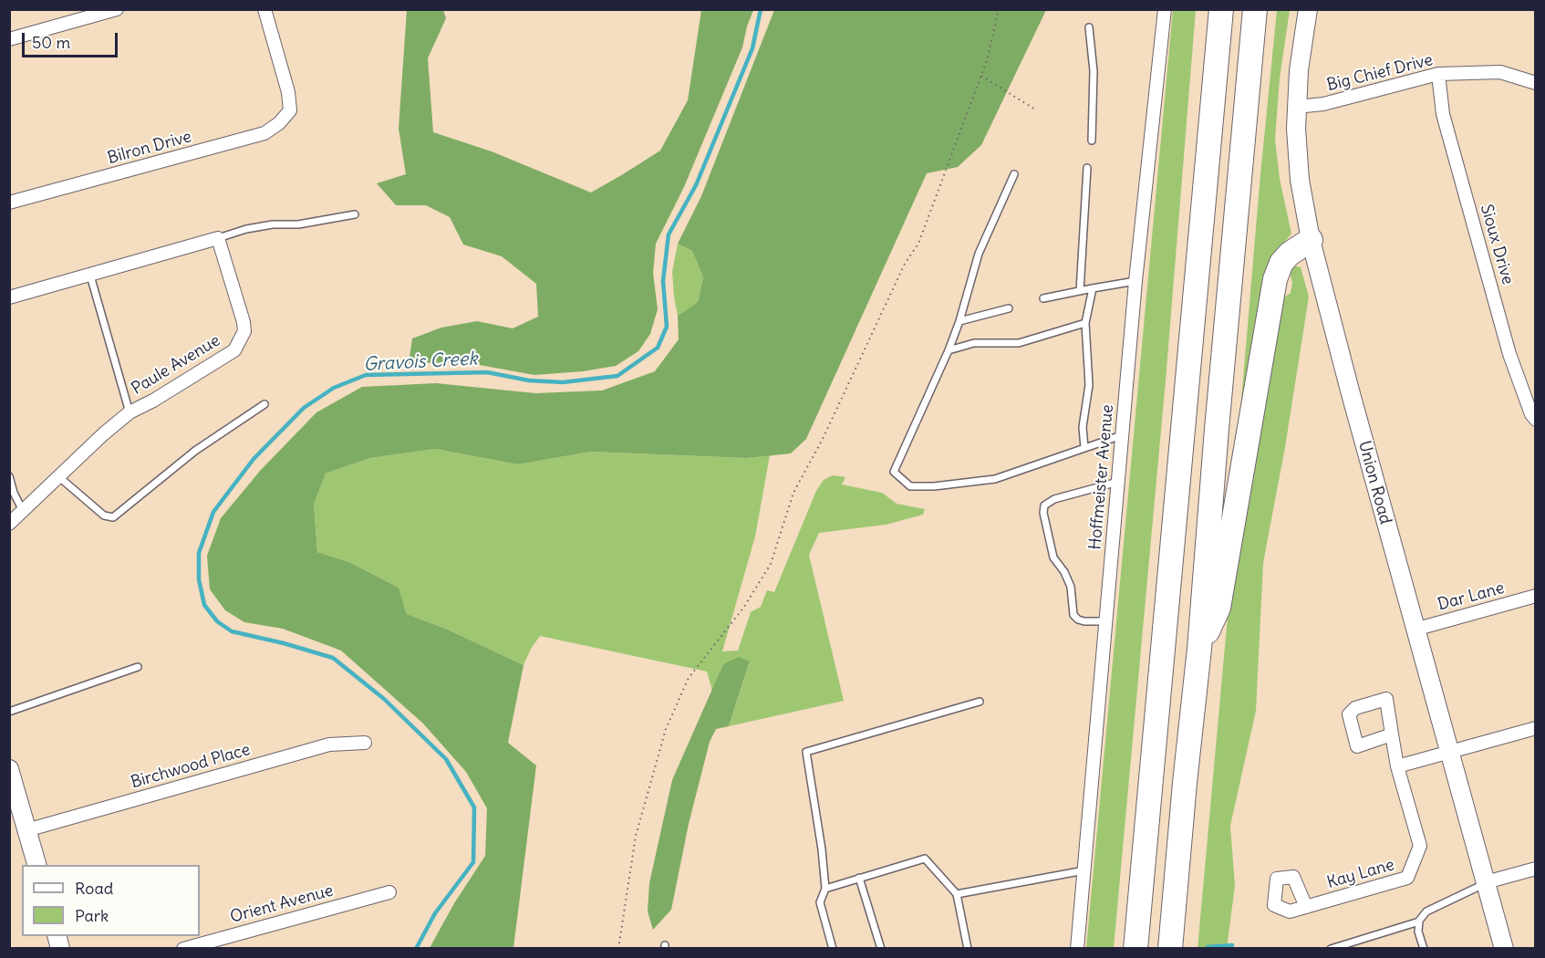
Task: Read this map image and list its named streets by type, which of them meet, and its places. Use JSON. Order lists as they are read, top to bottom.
{
  "streets": {
    "main road": ["Union Road"],
    "street": [
      "Big Chief Drive",
      "Bilron Drive",
      "Sioux Drive",
      "Paule Avenue",
      "Hoffmeister Avenue",
      "Dar Lane",
      "Birchwood Place",
      "Kay Lane",
      "Orient Avenue"
    ]
  },
  "crossings": [
    ["Big Chief Drive", "Sioux Drive"],
    ["Big Chief Drive", "Union Road"],
    ["Union Road", "Dar Lane"]
  ],
  "water": ["Gravois Creek"],
  "legend": ["Road", "Park"],
  "scale_bar": "50 m"
}
